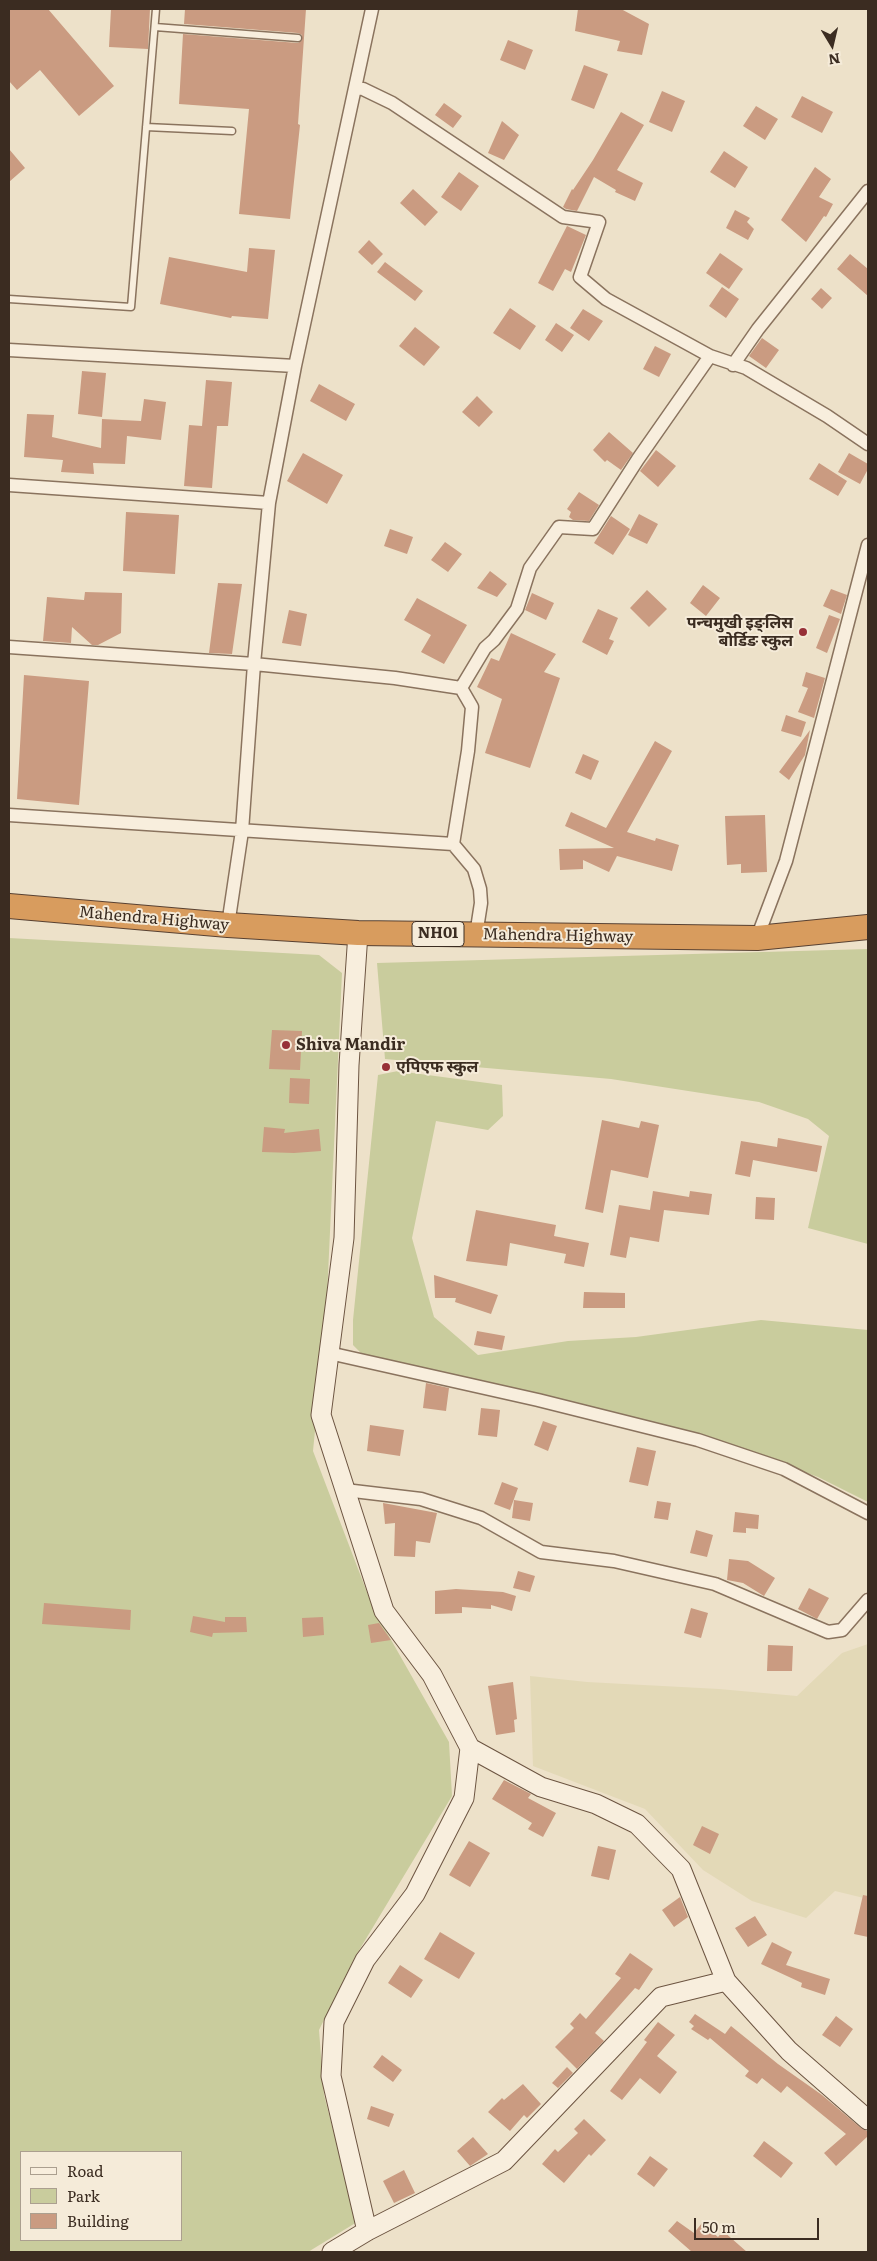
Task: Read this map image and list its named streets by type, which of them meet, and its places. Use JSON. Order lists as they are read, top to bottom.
{
  "streets": {
    "highway": ["Mahendra Highway", "NH01"]
  },
  "places": ["पन्चमुखी इङ्लिस बोर्डिङ स्कुल", "Shiva Mandir", "एपिएफ स्कुल"],
  "legend": ["Road", "Park", "Building"],
  "scale_bar": "50 m",
  "north": "bottom"
}
